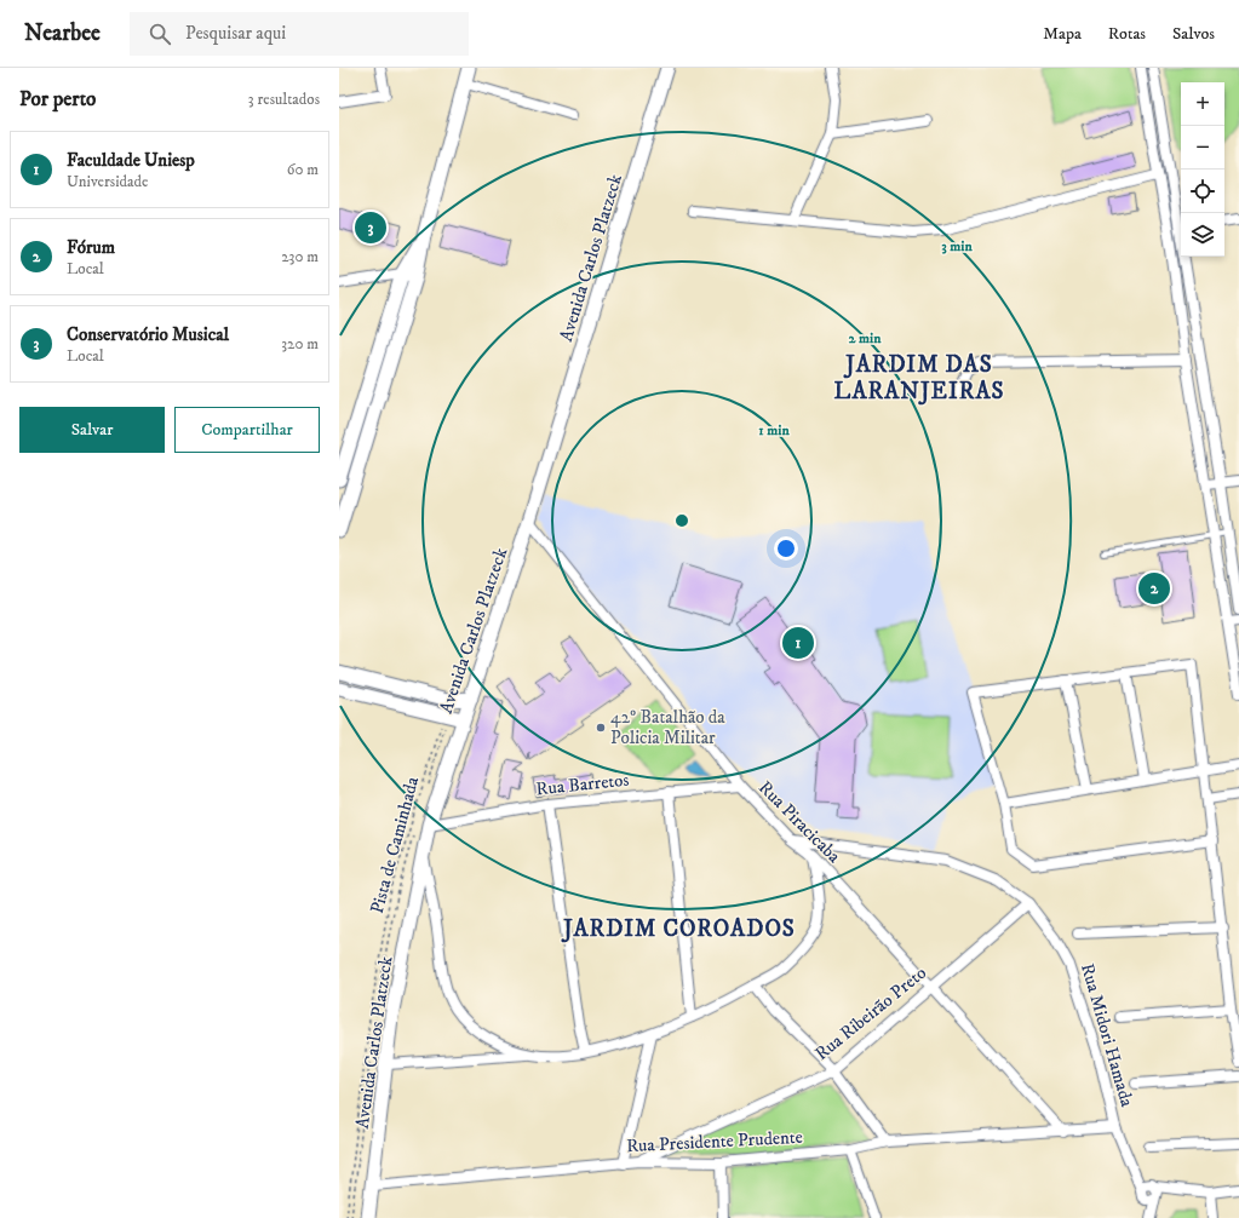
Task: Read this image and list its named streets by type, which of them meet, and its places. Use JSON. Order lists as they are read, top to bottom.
{
  "streets": {
    "main road": ["Avenida Carlos Platzeck"],
    "street": [
      "Rua Barretos",
      "Rua Piracicaba",
      "Rua Ribeirão Preto",
      "Rua Midori Hamada",
      "Rua Presidente Prudente"
    ],
    "path": ["Pista de Caminhada"]
  },
  "crossings": [
    ["Avenida Carlos Platzeck", "Rua Barretos"],
    ["Avenida Carlos Platzeck", "Rua Piracicaba"],
    ["Avenida Carlos Platzeck", "Rua Presidente Prudente"],
    ["Rua Barretos", "Rua Piracicaba"],
    ["Rua Piracicaba", "Rua Ribeirão Preto"],
    ["Rua Piracicaba", "Rua Midori Hamada"],
    ["Rua Piracicaba", "Rua Presidente Prudente"],
    ["Rua Ribeirão Preto", "Rua Midori Hamada"],
    ["Rua Ribeirão Preto", "Rua Presidente Prudente"],
    ["Rua Midori Hamada", "Rua Presidente Prudente"]
  ],
  "districts": ["JARDIM DAS LARANJEIRAS", "JARDIM COROADOS"],
  "places": ["42º Batalhão da Policia Militar"],
  "page": {
    "header": "Nearbee",
    "search": "Pesquisar aqui",
    "nav": ["Mapa", "Rotas", "Salvos"],
    "heading": ["Por perto", "3 resultados"],
    "map_buttons": ["+", "−"],
    "list": [
      {
        "mark": "1",
        "name": "Faculdade Uniesp",
        "note": "Universidade",
        "value": "60 m"
      },
      {
        "mark": "2",
        "name": "Fórum",
        "note": "Local",
        "value": "230 m"
      },
      {
        "mark": "3",
        "name": "Conservatório Musical",
        "note": "Local",
        "value": "320 m"
      }
    ],
    "pins": ["3", "2", "1"],
    "buttons": ["Salvar", "Compartilhar"]
  },
  "rings": ["3 min", "2 min", "1 min"]
}
